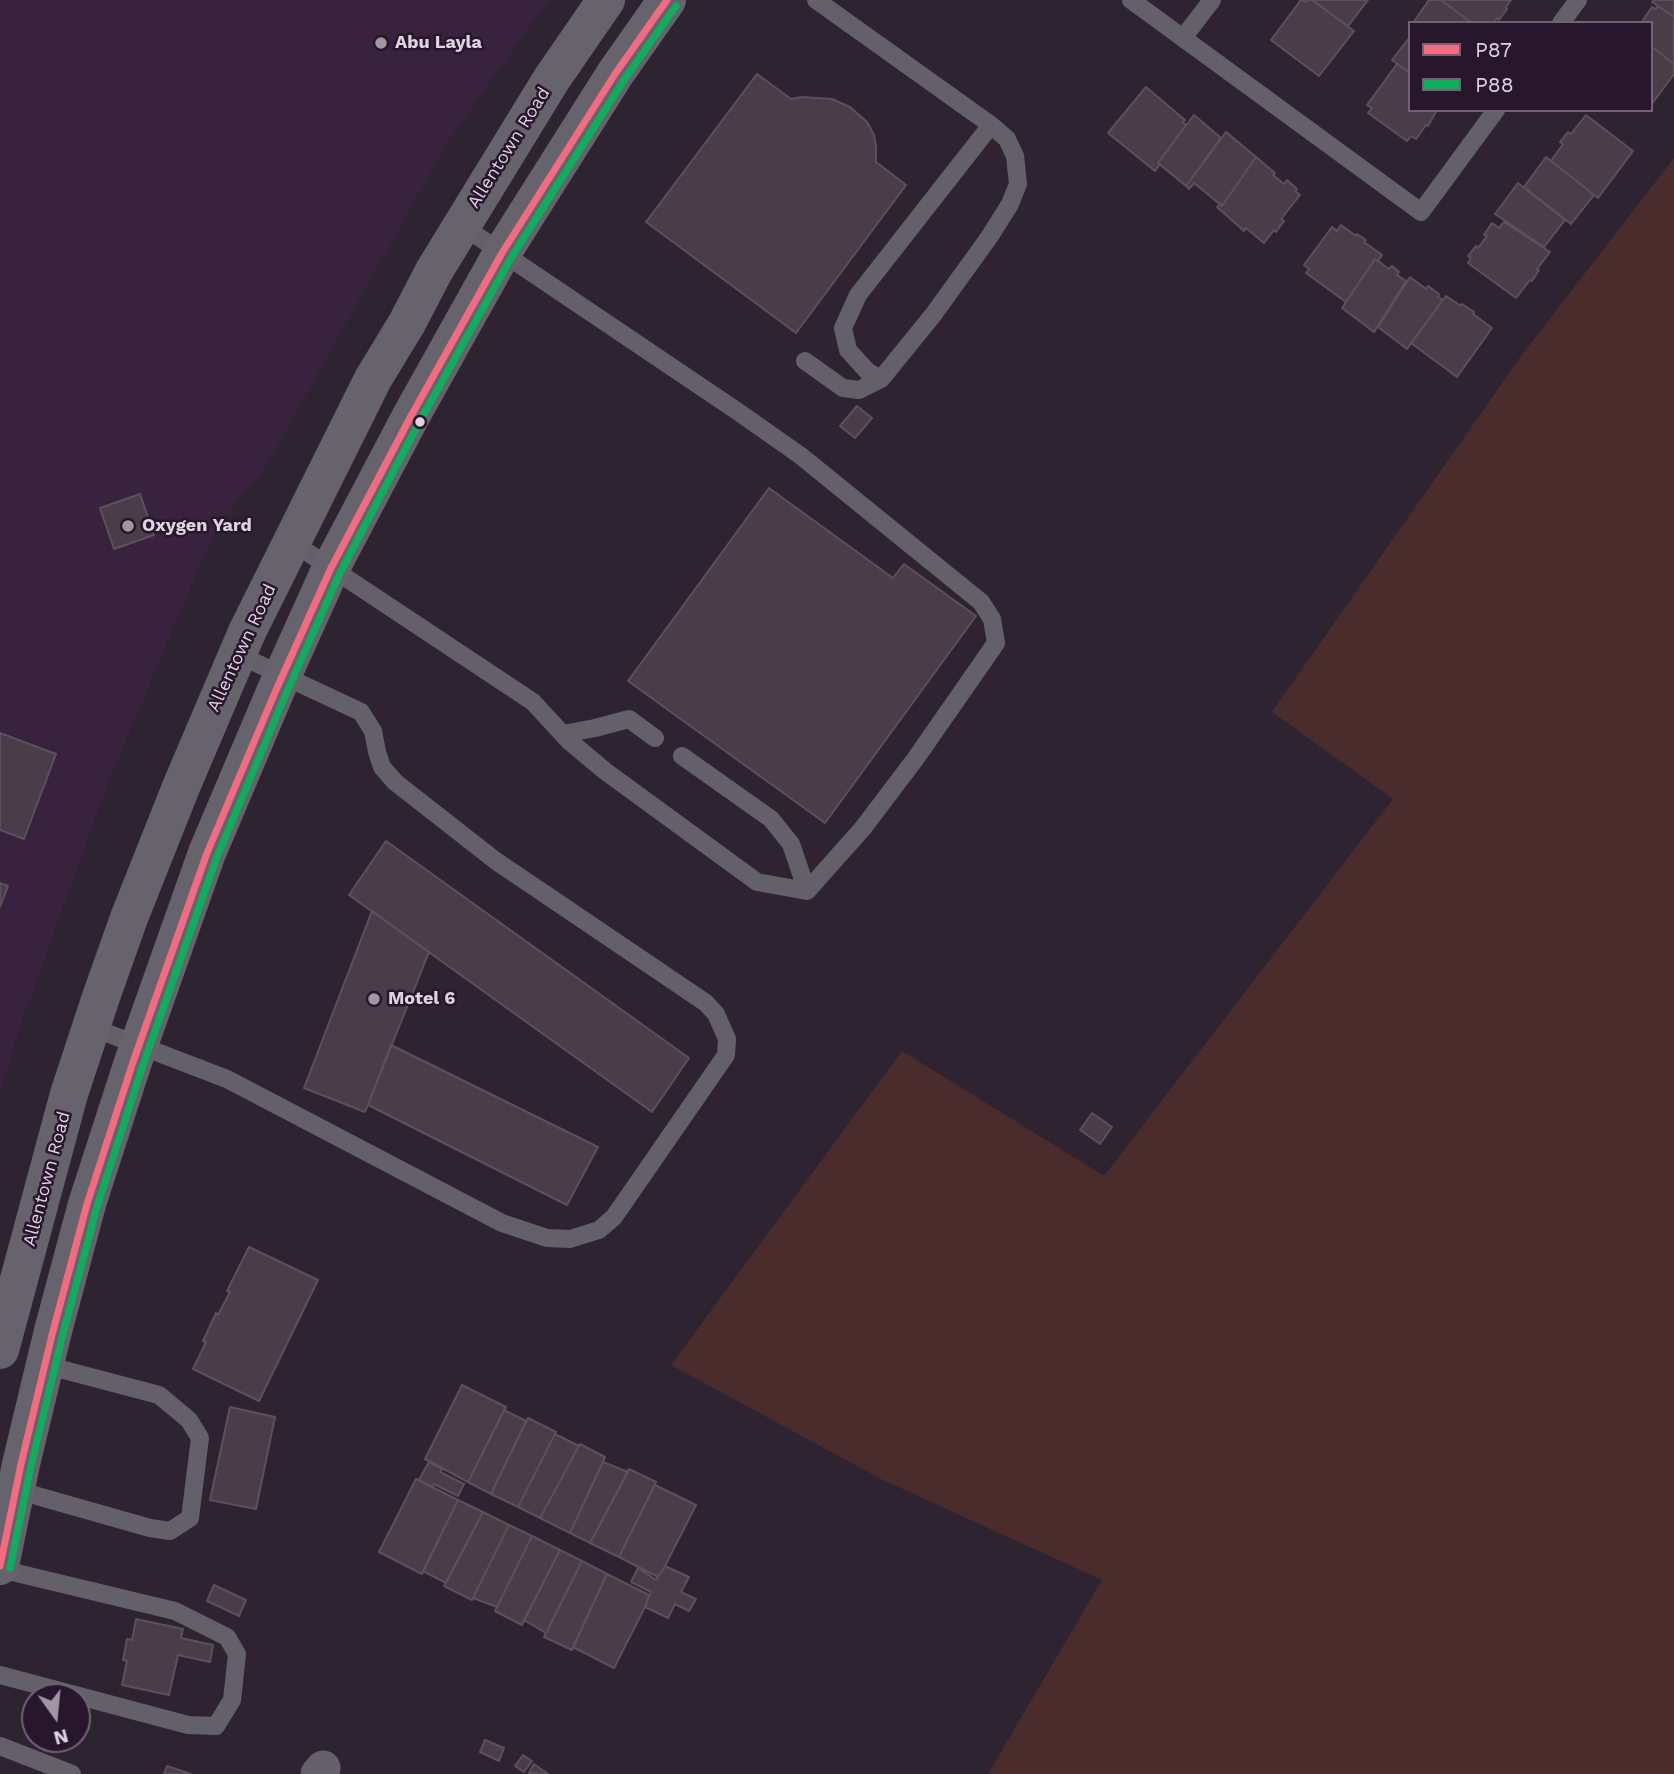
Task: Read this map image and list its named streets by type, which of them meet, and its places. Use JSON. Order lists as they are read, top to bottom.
{
  "streets": {
    "main road": ["Allentown Road"]
  },
  "places": ["Abu Layla", "Oxygen Yard", "Motel 6"],
  "lines": ["transit line P87", "transit line P88"],
  "legend": ["P87", "P88"],
  "north": "bottom"
}
